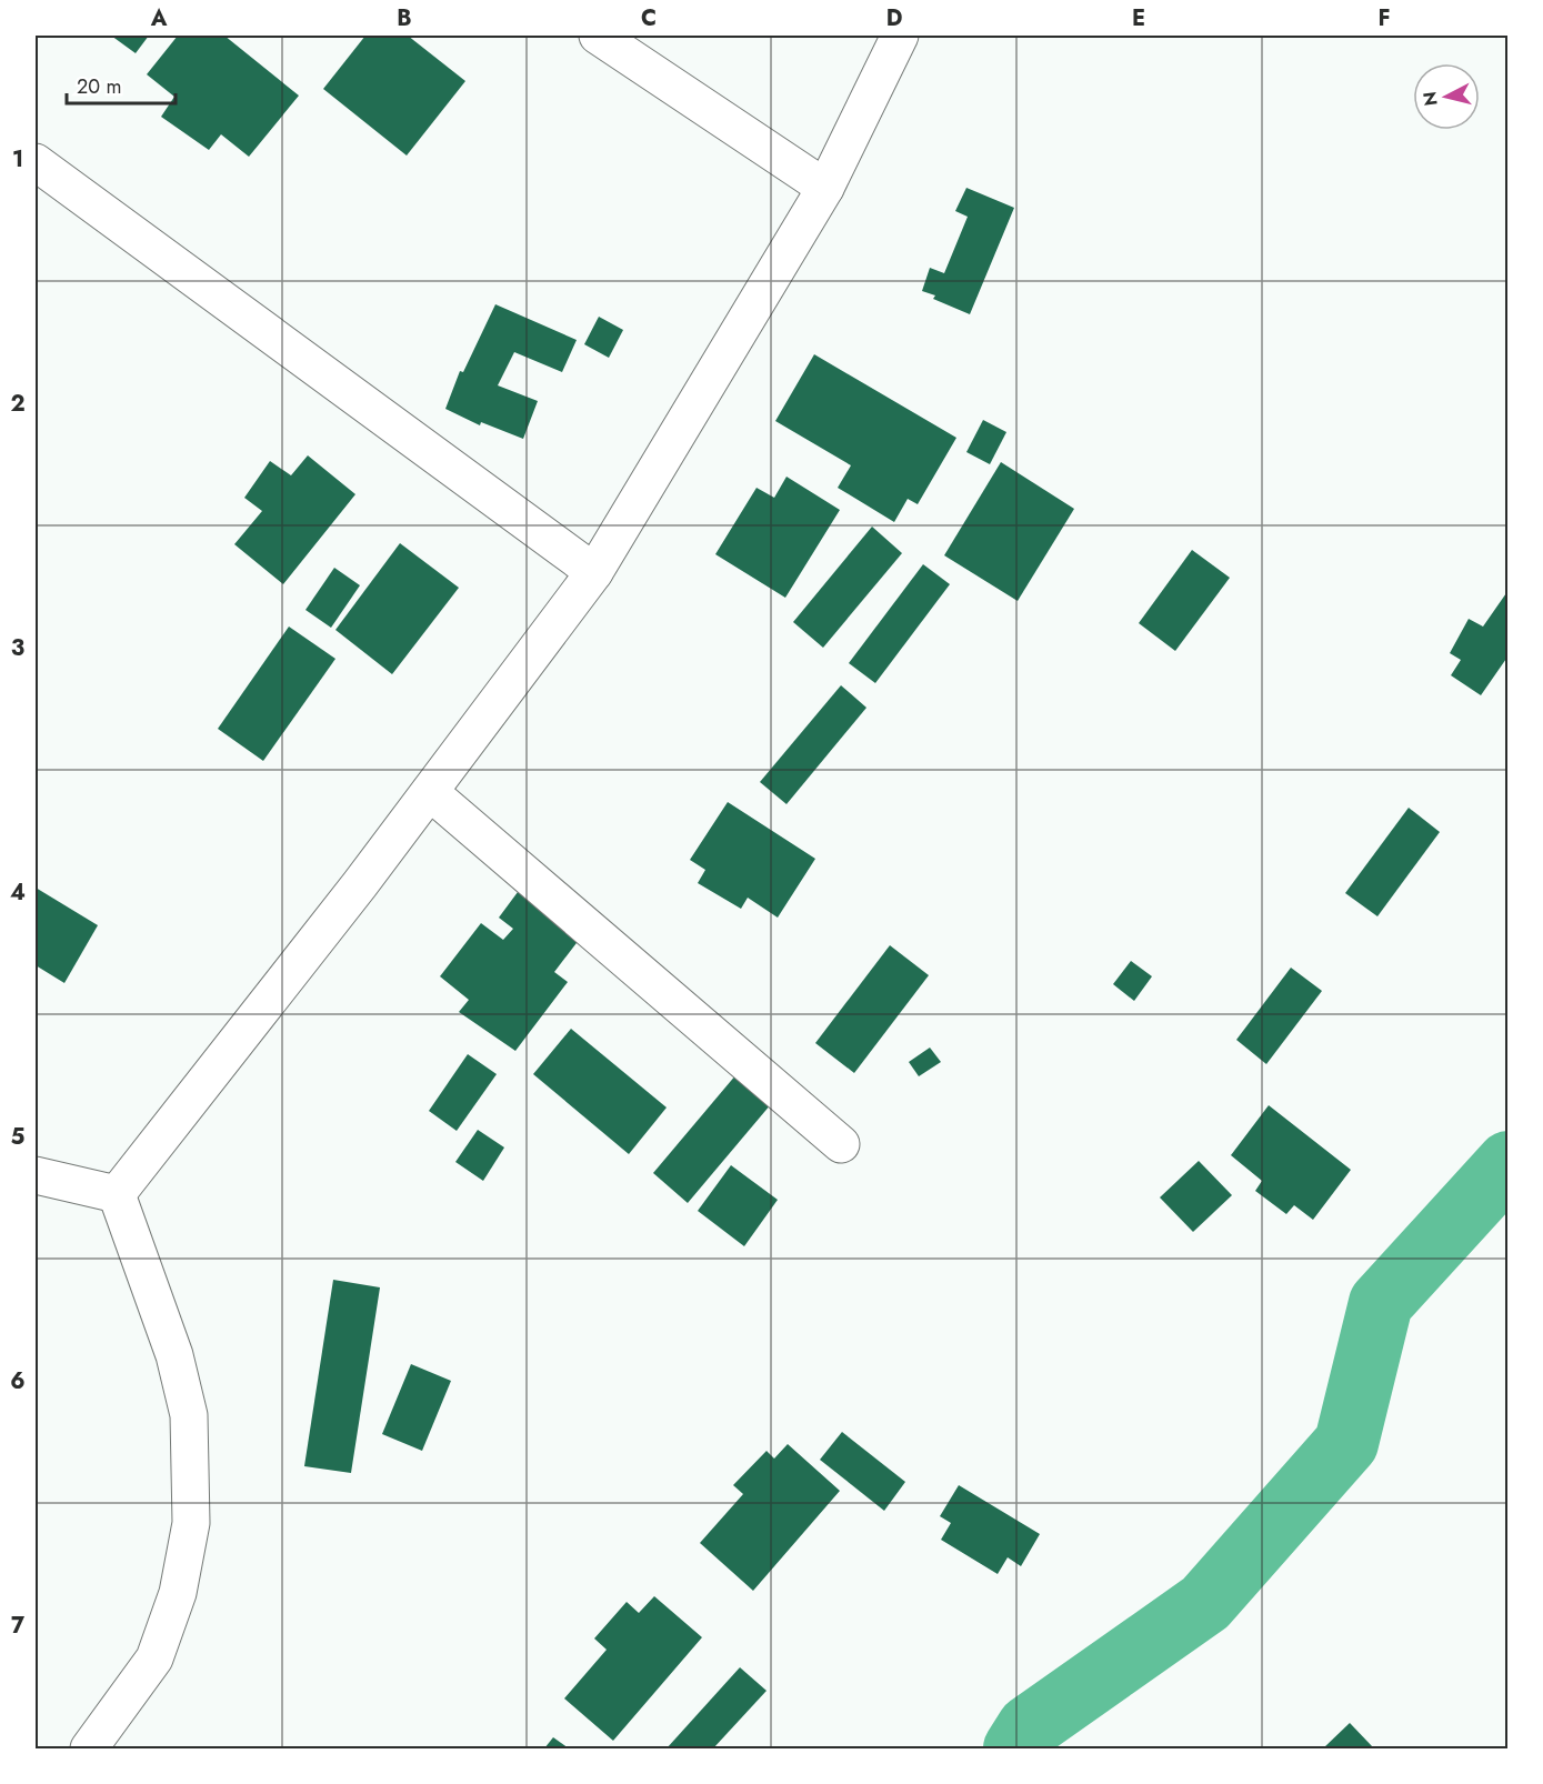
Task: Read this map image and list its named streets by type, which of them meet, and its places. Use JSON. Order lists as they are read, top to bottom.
{
  "scale_bar": "20 m",
  "north": "left",
  "grid": {
    "columns": [
      "A",
      "B",
      "C",
      "D",
      "E",
      "F"
    ],
    "rows": [
      "1",
      "2",
      "3",
      "4",
      "5",
      "6",
      "7"
    ]
  }
}
